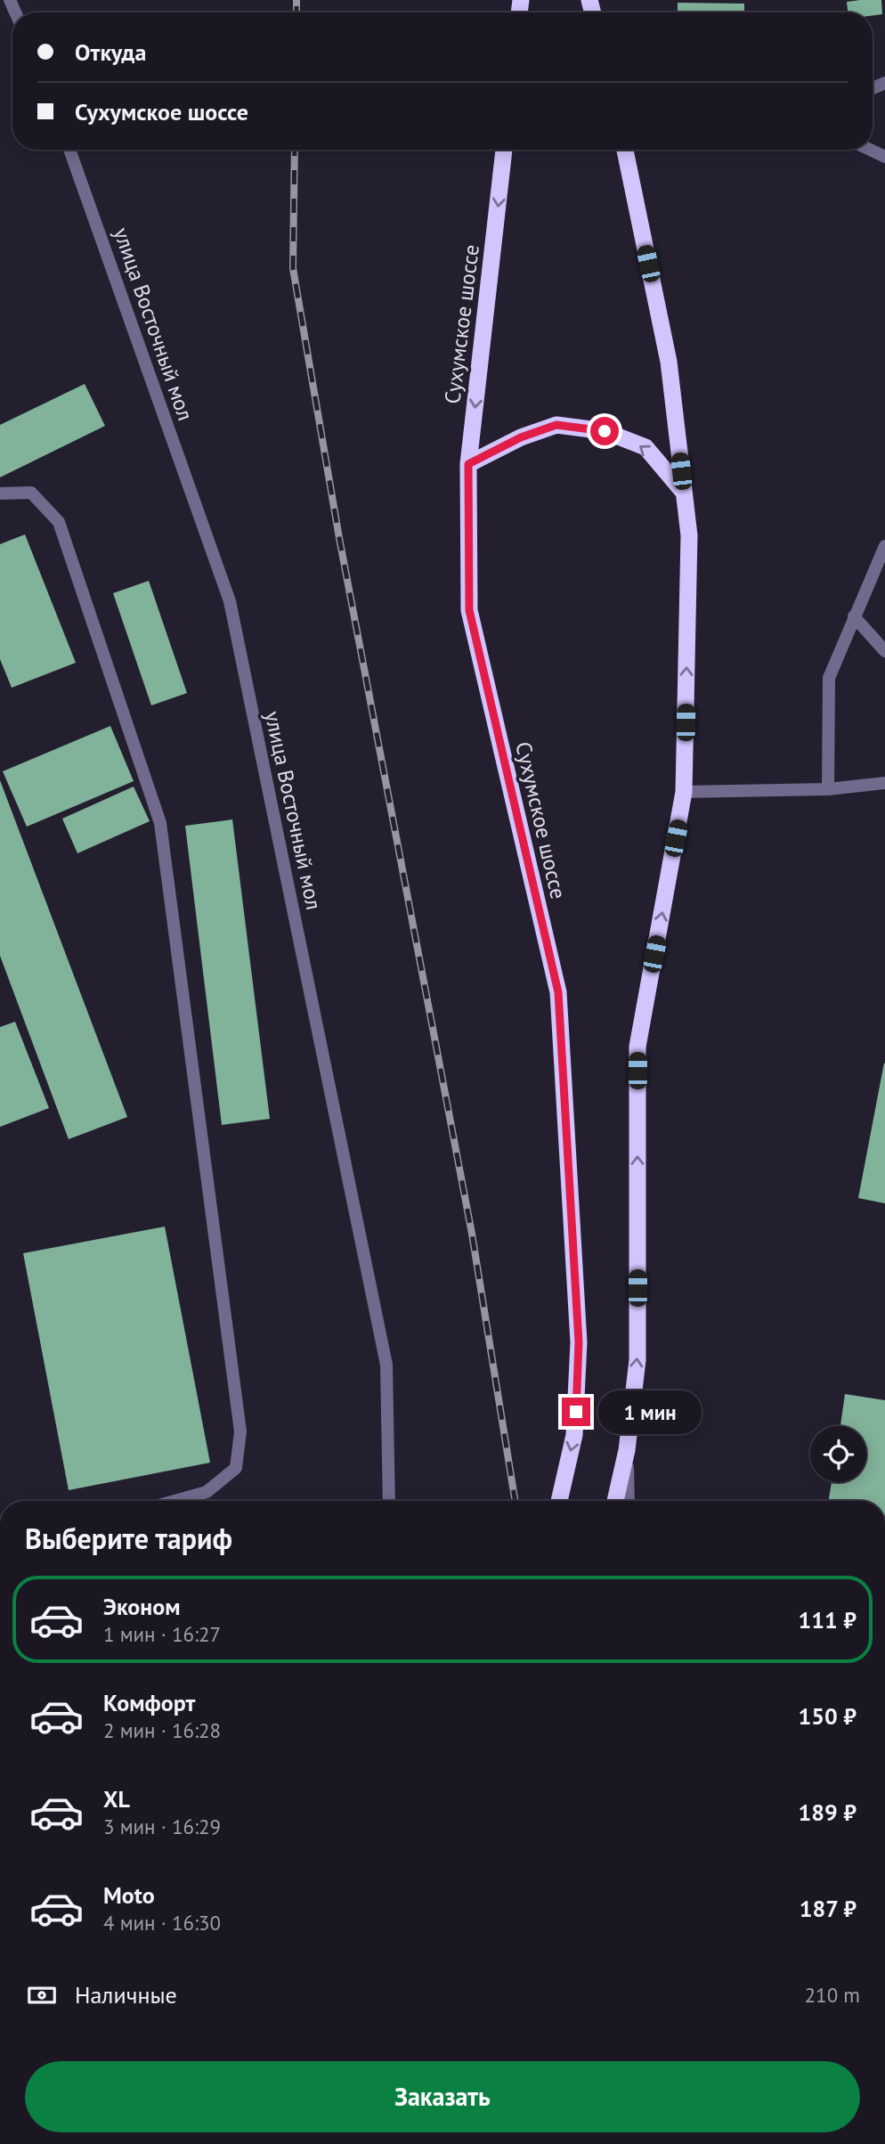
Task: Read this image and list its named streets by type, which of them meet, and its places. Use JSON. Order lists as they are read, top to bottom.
{
  "streets": {
    "highway": ["Сухумское шоссе"],
    "street": ["улица Восточный мол"]
  },
  "page": {
    "banner": ["Откуда", "Сухумское шоссе"],
    "bubble": "1 мин",
    "heading": "Выберите тариф",
    "list": [
      {
        "name": "Эконом",
        "note": "1 мин · 16:27",
        "value": "111 ₽"
      },
      {
        "name": "Комфорт",
        "note": "2 мин · 16:28",
        "value": "150 ₽"
      },
      {
        "name": "XL",
        "note": "3 мин · 16:29",
        "value": "189 ₽"
      },
      {
        "name": "Moto",
        "note": "4 мин · 16:30",
        "value": "187 ₽"
      }
    ],
    "pay": ["Наличные", "210 m"],
    "buttons": "Заказать"
  }
}
